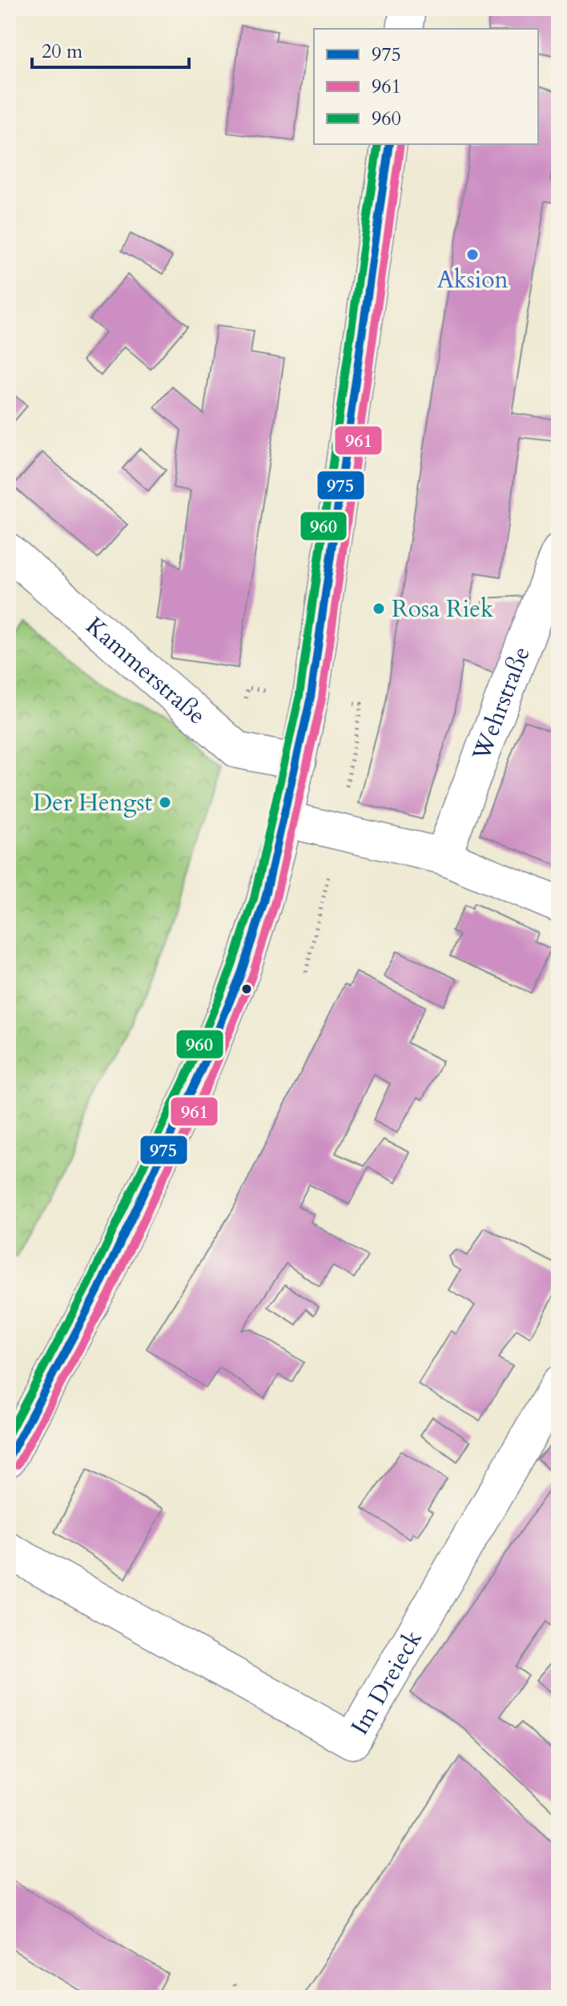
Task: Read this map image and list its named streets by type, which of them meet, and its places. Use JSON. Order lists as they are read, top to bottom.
{
  "streets": {
    "street": ["Kammerstraße", "Wehrstraße", "Im Dreieck"]
  },
  "places": ["Aksion", "Rosa Riek", "Der Hengst"],
  "lines": ["transit line 975", "transit line 961", "transit line 960"],
  "legend": ["975", "961", "960"],
  "scale_bar": "20 m"
}
